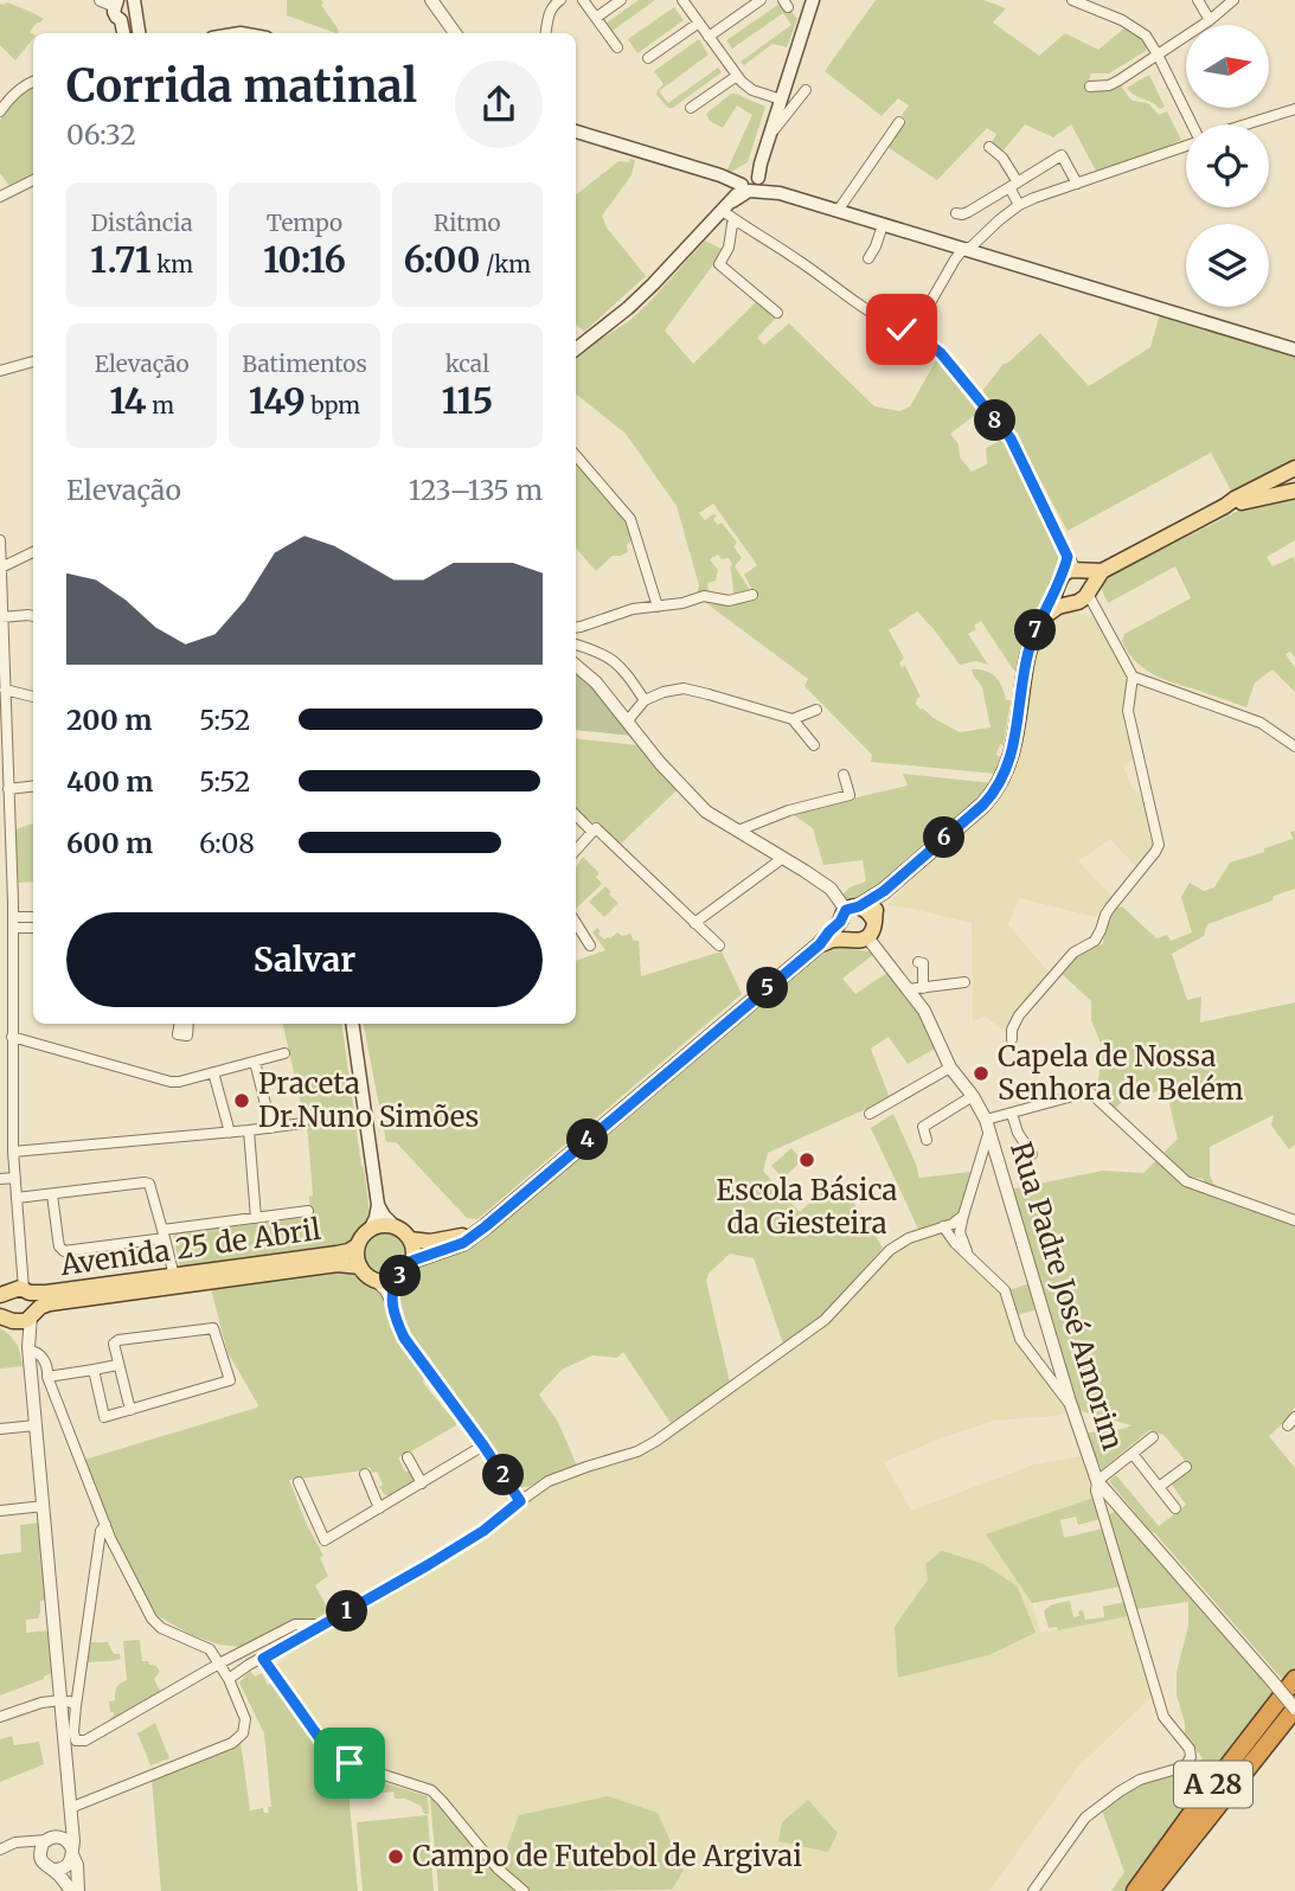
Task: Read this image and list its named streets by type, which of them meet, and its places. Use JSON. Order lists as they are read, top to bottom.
{
  "streets": {
    "highway": ["A 28"],
    "main road": ["Avenida 25 de Abril"],
    "street": ["Rua Padre José Amorim"]
  },
  "places": [
    "Capela de Nossa Senhora de Belém",
    "Praceta Dr.Nuno Simões",
    "Escola Básica da Giesteira",
    "Campo de Futebol de Argivai"
  ],
  "north": "right",
  "page": {
    "heading": ["Corrida matinal", "06:32"],
    "stats": [
      ["Distância", "1.71 km"],
      ["Tempo", "10:16"],
      ["Ritmo", "6:00 /km"],
      ["Elevação", "14 m"],
      ["Batimentos", "149 bpm"],
      ["kcal", "115"]
    ],
    "pins": [
      "8",
      "7",
      "6",
      "5",
      "4",
      "3",
      "2",
      "1"
    ],
    "chart": ["Elevação", "123–135 m"],
    "list": [
      {
        "name": "200 m",
        "note": "5:52"
      },
      {
        "name": "400 m",
        "note": "5:52"
      },
      {
        "name": "600 m",
        "note": "6:08"
      }
    ],
    "buttons": "Salvar"
  }
}
